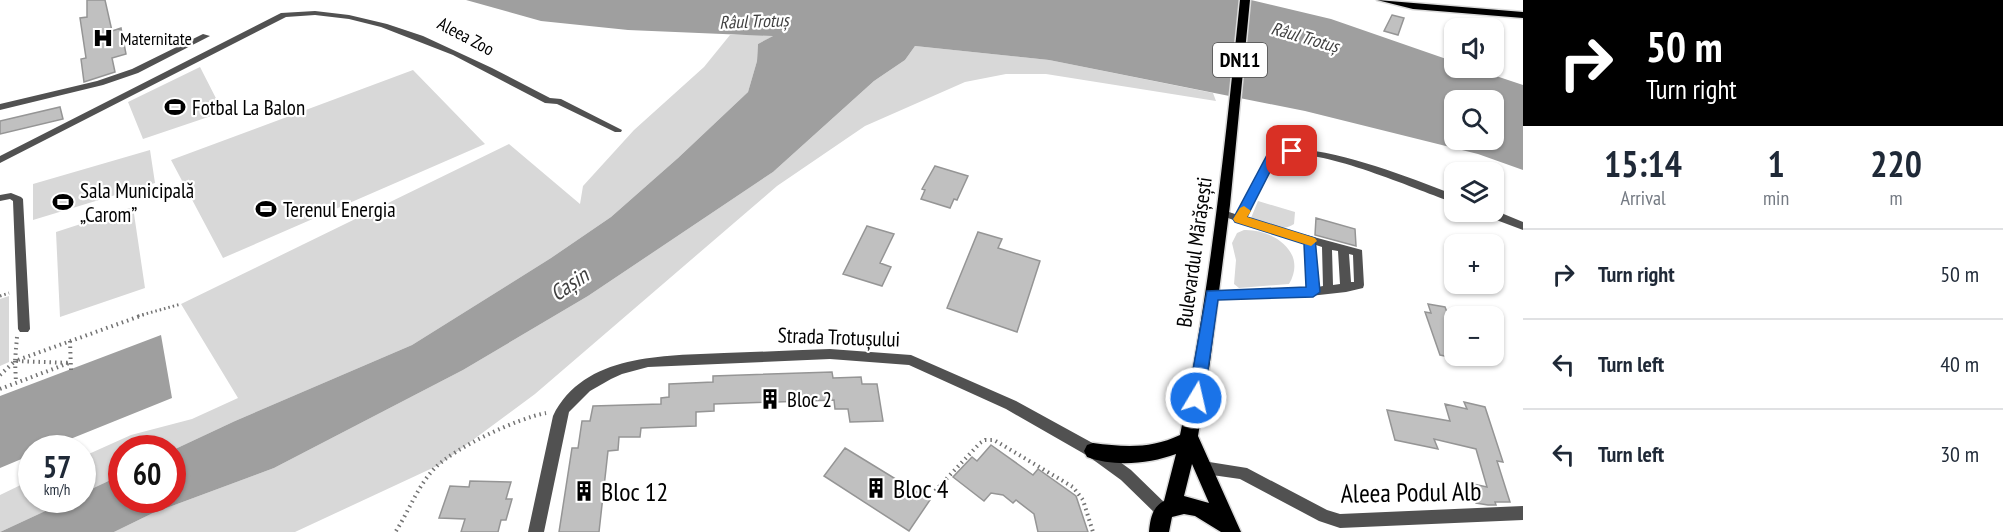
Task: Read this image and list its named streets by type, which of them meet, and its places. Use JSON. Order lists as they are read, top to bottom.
{
  "streets": {
    "main road": ["DN11", "Bulevardul Mărășești"],
    "street": ["Strada Trotușului", "Aleea Podul Alb"],
    "lane": ["Aleea Zoo"]
  },
  "crossings": [
    ["DN11", "Bulevardul Mărășești"],
    ["DN11", "Strada Trotușului"],
    ["Bulevardul Mărășești", "Strada Trotușului"]
  ],
  "water": ["Râul Trotuș", "Cașin"],
  "places": {
    "hospital": ["Maternitate"],
    "sports": ["Fotbal La Balon", "Sala Municipală „Carom”", "Terenul Energia"],
    "building": ["Bloc 2", "Bloc 4", "Bloc 12"]
  },
  "page": {
    "turn": ["50 m", "Turn right"],
    "map_buttons": ["+", "−"],
    "eta": [
      "15:14",
      "Arrival",
      "1",
      "min",
      "220",
      "m"
    ],
    "list": [
      {
        "name": "Turn right",
        "value": "50 m"
      },
      {
        "name": "Turn left",
        "value": "40 m"
      },
      {
        "name": "Turn left",
        "value": "30 m"
      }
    ],
    "speed": "57 km/h",
    "limit": "60"
  }
}
